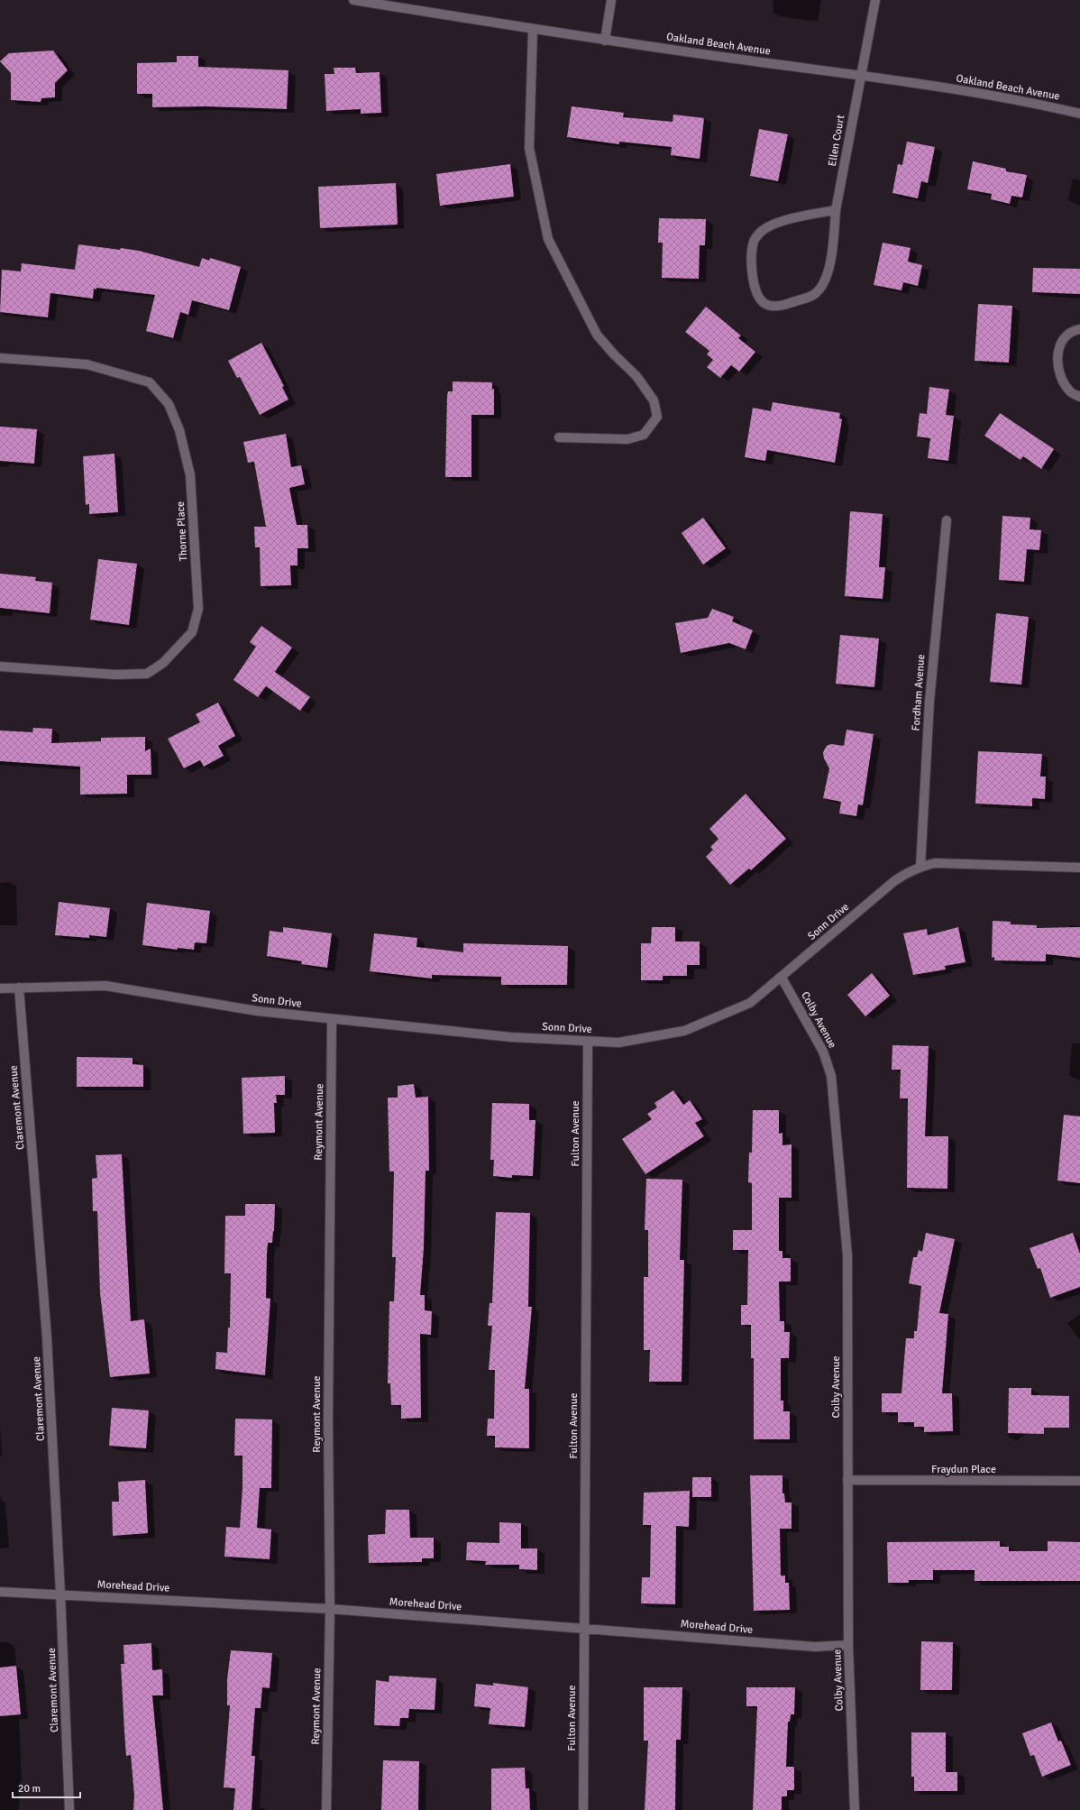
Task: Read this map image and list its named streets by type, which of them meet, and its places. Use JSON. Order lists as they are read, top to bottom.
{
  "streets": {
    "street": [
      "Oakland Beach Avenue",
      "Ellen Court",
      "Thorne Place",
      "Fordham Avenue",
      "Sonn Drive",
      "Colby Avenue",
      "Claremont Avenue",
      "Reymont Avenue",
      "Fulton Avenue",
      "Fraydun Place",
      "Morehead Drive"
    ]
  },
  "crossings": [
    ["Oakland Beach Avenue", "Ellen Court"],
    ["Fordham Avenue", "Sonn Drive"],
    ["Sonn Drive", "Colby Avenue"],
    ["Sonn Drive", "Claremont Avenue"],
    ["Sonn Drive", "Reymont Avenue"],
    ["Sonn Drive", "Fulton Avenue"],
    ["Colby Avenue", "Fraydun Place"],
    ["Colby Avenue", "Morehead Drive"],
    ["Claremont Avenue", "Morehead Drive"],
    ["Reymont Avenue", "Morehead Drive"],
    ["Fulton Avenue", "Morehead Drive"]
  ],
  "scale_bar": "20 m"
}
